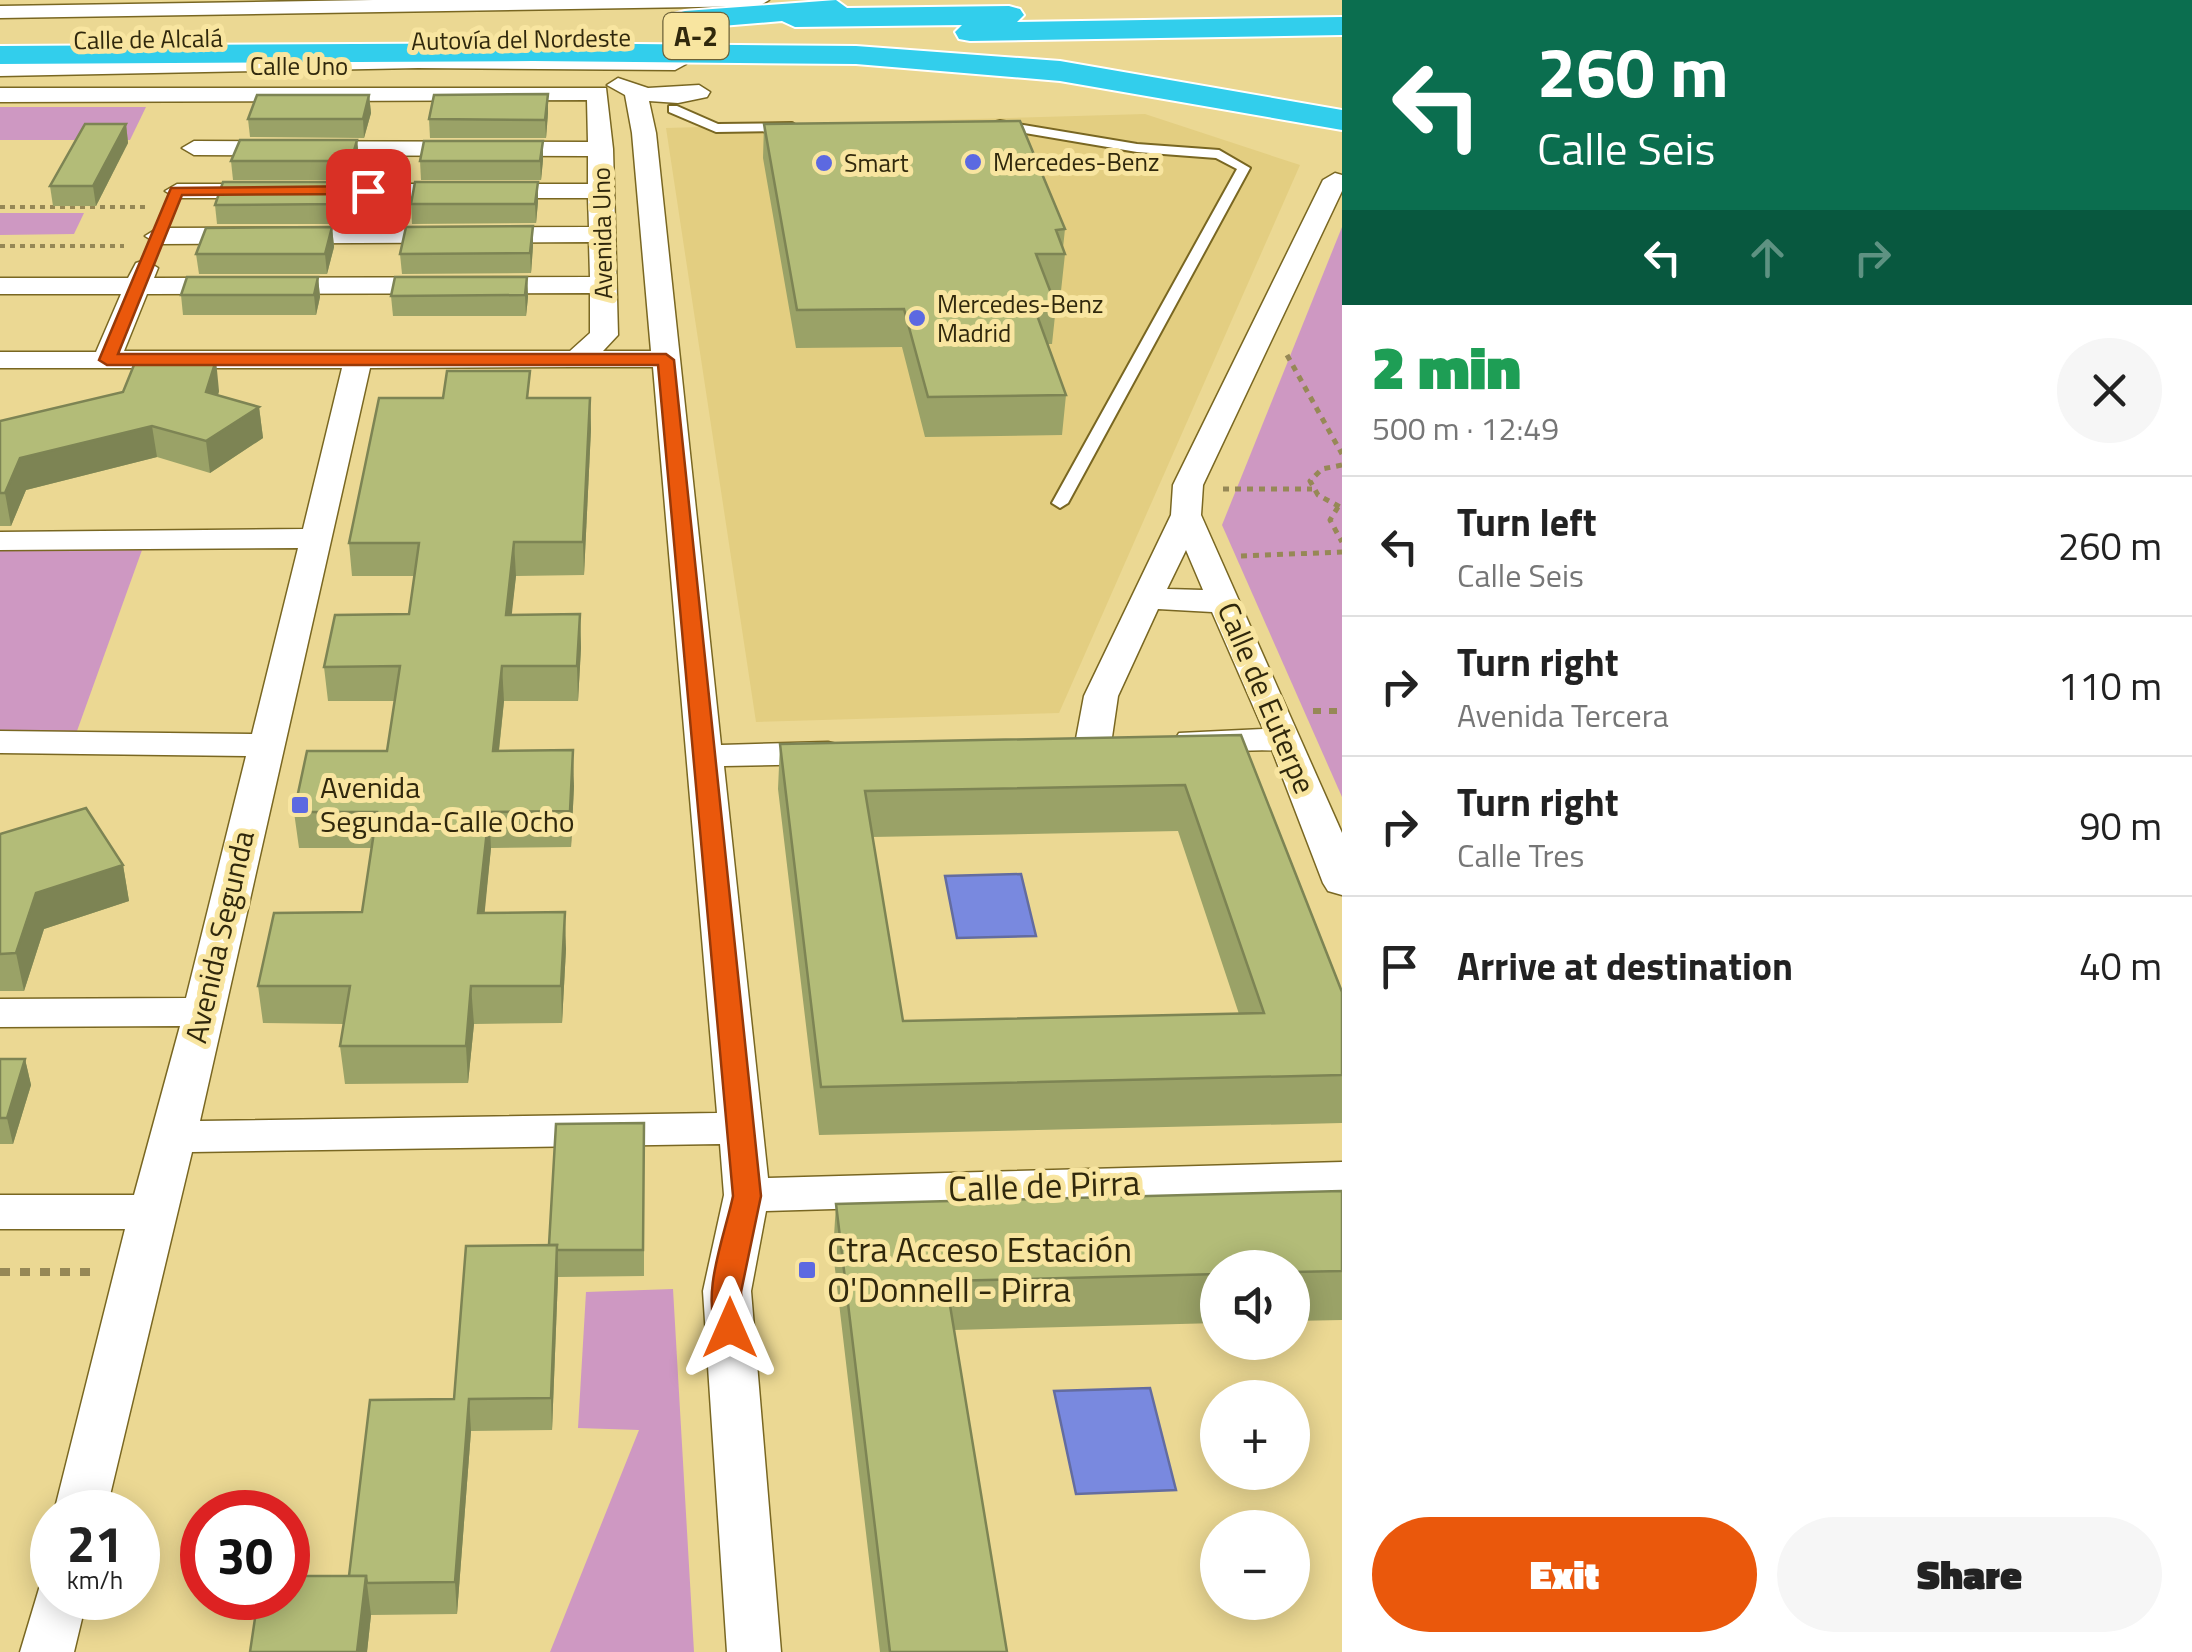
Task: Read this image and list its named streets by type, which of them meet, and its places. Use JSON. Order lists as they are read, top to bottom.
{
  "streets": {
    "highway": ["A-2", "Autovía del Nordeste"],
    "street": [
      "Calle de Alcalá",
      "Calle Uno",
      "Avenida Uno",
      "Calle de Euterpe",
      "Avenida Segunda",
      "Calle de Pirra"
    ]
  },
  "crossings": [
    ["Calle de Alcalá", "Autovía del Nordeste"],
    ["Calle de Alcalá", "Calle Uno"],
    ["Calle de Alcalá", "Avenida Uno"],
    ["Calle Uno", "Avenida Uno"]
  ],
  "places": {
    "other": ["Mercedes-Benz", "Smart", "Mercedes-Benz Madrid"],
    "transit": ["Avenida Segunda-Calle Ocho", "Ctra Acceso Estación O'Donnell - Pirra"]
  },
  "page": {
    "turn": ["260 m", "Calle Seis"],
    "heading": ["2 min", "500 m · 12:49"],
    "list": [
      {
        "name": "Turn left",
        "note": "Calle Seis",
        "value": "260 m"
      },
      {
        "name": "Turn right",
        "note": "Avenida Tercera",
        "value": "110 m"
      },
      {
        "name": "Turn right",
        "note": "Calle Tres",
        "value": "90 m"
      },
      {
        "name": "Arrive at destination",
        "value": "40 m"
      }
    ],
    "map_buttons": ["+", "−"],
    "speed": "21 km/h",
    "limit": "30",
    "buttons": ["Exit", "Share"]
  }
}
